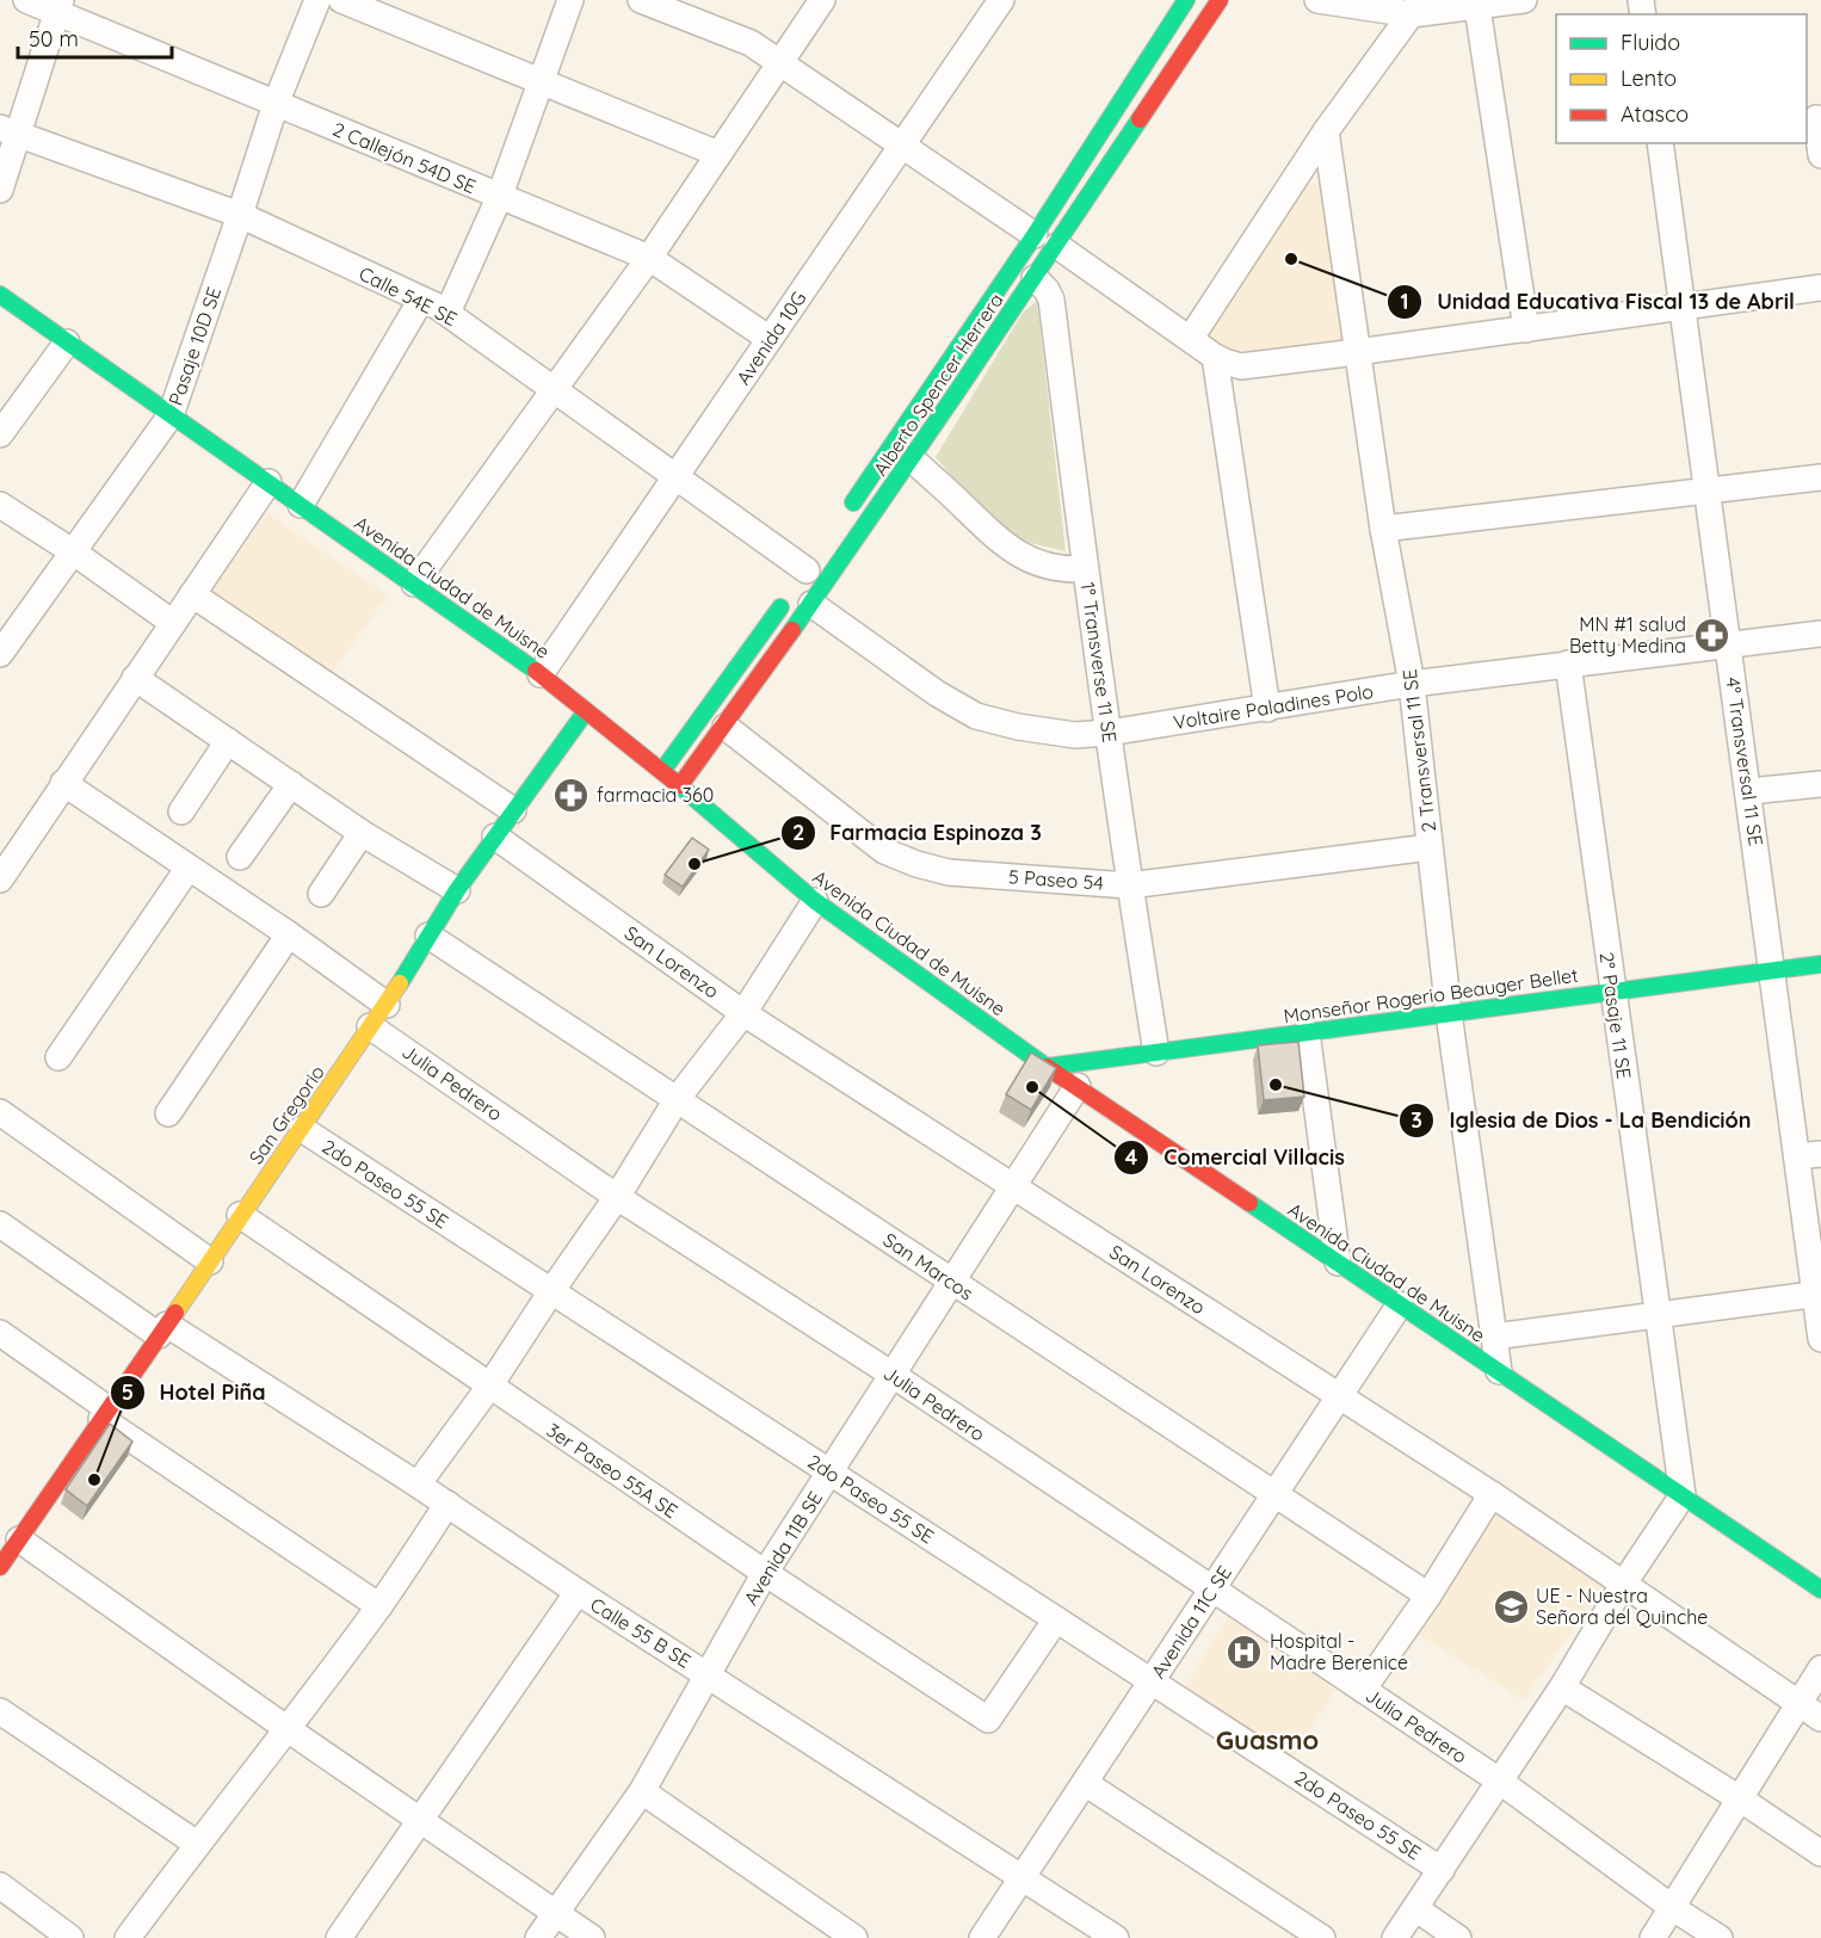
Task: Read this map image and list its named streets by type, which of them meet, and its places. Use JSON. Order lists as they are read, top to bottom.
{
  "streets": {
    "street": [
      "2 Callejón 54D SE",
      "Calle 54E SE",
      "Avenida 10G",
      "Pasaje 10D SE",
      "Alberto Spencer Herrera",
      "Avenida Ciudad de Muisne",
      "1° Transverse 11 SE",
      "Voltaire Paladines Polo",
      "2 Transversal 11 SE",
      "4° Transversal 11 SE",
      "5 Paseo 54",
      "San Lorenzo",
      "Monseñor Rogerio Beauger Bellet",
      "2° Pasaje 11 SE",
      "Julia Pedrero",
      "San Gregorio",
      "2do Paseo 55 SE",
      "San Marcos",
      "3er Paseo 55A SE",
      "Avenida 11B SE",
      "Avenida 11C SE",
      "Calle 55 B SE"
    ]
  },
  "crossings": [
    ["2 Callejón 54D SE", "Avenida 10G"],
    ["2 Callejón 54D SE", "Pasaje 10D SE"],
    ["Calle 54E SE", "Avenida 10G"],
    ["Calle 54E SE", "Pasaje 10D SE"],
    ["Calle 54E SE", "Alberto Spencer Herrera"],
    ["Calle 54E SE", "Voltaire Paladines Polo"],
    ["Avenida 10G", "Avenida Ciudad de Muisne"],
    ["Pasaje 10D SE", "Avenida Ciudad de Muisne"],
    ["Alberto Spencer Herrera", "Avenida Ciudad de Muisne"],
    ["Alberto Spencer Herrera", "1° Transverse 11 SE"],
    ["Alberto Spencer Herrera", "Voltaire Paladines Polo"],
    ["Alberto Spencer Herrera", "5 Paseo 54"],
    ["Avenida Ciudad de Muisne", "2 Transversal 11 SE"],
    ["Avenida Ciudad de Muisne", "Monseñor Rogerio Beauger Bellet"],
    ["Avenida Ciudad de Muisne", "2° Pasaje 11 SE"],
    ["Avenida Ciudad de Muisne", "San Gregorio"],
    ["Avenida Ciudad de Muisne", "Avenida 11B SE"],
    ["Avenida Ciudad de Muisne", "Avenida 11C SE"],
    ["1° Transverse 11 SE", "Voltaire Paladines Polo"],
    ["1° Transverse 11 SE", "5 Paseo 54"],
    ["1° Transverse 11 SE", "Monseñor Rogerio Beauger Bellet"],
    ["Voltaire Paladines Polo", "2 Transversal 11 SE"],
    ["Voltaire Paladines Polo", "4° Transversal 11 SE"],
    ["Voltaire Paladines Polo", "2° Pasaje 11 SE"],
    ["2 Transversal 11 SE", "5 Paseo 54"],
    ["2 Transversal 11 SE", "Monseñor Rogerio Beauger Bellet"],
    ["4° Transversal 11 SE", "Monseñor Rogerio Beauger Bellet"],
    ["San Lorenzo", "San Gregorio"],
    ["San Lorenzo", "Avenida 11B SE"],
    ["San Lorenzo", "Avenida 11C SE"],
    ["Monseñor Rogerio Beauger Bellet", "2° Pasaje 11 SE"],
    ["Julia Pedrero", "San Gregorio"],
    ["Julia Pedrero", "Avenida 11B SE"],
    ["Julia Pedrero", "Avenida 11C SE"],
    ["San Gregorio", "2do Paseo 55 SE"],
    ["San Gregorio", "San Marcos"],
    ["San Gregorio", "3er Paseo 55A SE"],
    ["San Gregorio", "Calle 55 B SE"],
    ["2do Paseo 55 SE", "3er Paseo 55A SE"],
    ["2do Paseo 55 SE", "Avenida 11B SE"],
    ["2do Paseo 55 SE", "Avenida 11C SE"],
    ["San Marcos", "Avenida 11B SE"],
    ["San Marcos", "Avenida 11C SE"],
    ["3er Paseo 55A SE", "Avenida 11B SE"],
    ["Avenida 11B SE", "Calle 55 B SE"],
    ["Avenida 11C SE", "Calle 55 B SE"]
  ],
  "districts": ["Guasmo"],
  "places": {
    "other": [
      "Unidad Educativa Fiscal 13 de Abril",
      "Farmacia Espinoza 3",
      "Iglesia de Dios - La Bendición",
      "Comercial Villacis",
      "Hotel Piña"
    ],
    "pharmacy": ["MN #1 salud Betty Medina", "farmacia 360"],
    "school or university": ["UE - Nuestra Señora del Quinche"],
    "hospital": ["Hospital - Madre Berenice"]
  },
  "legend": ["Fluido", "Lento", "Atasco"],
  "scale_bar": "50 m"
}
